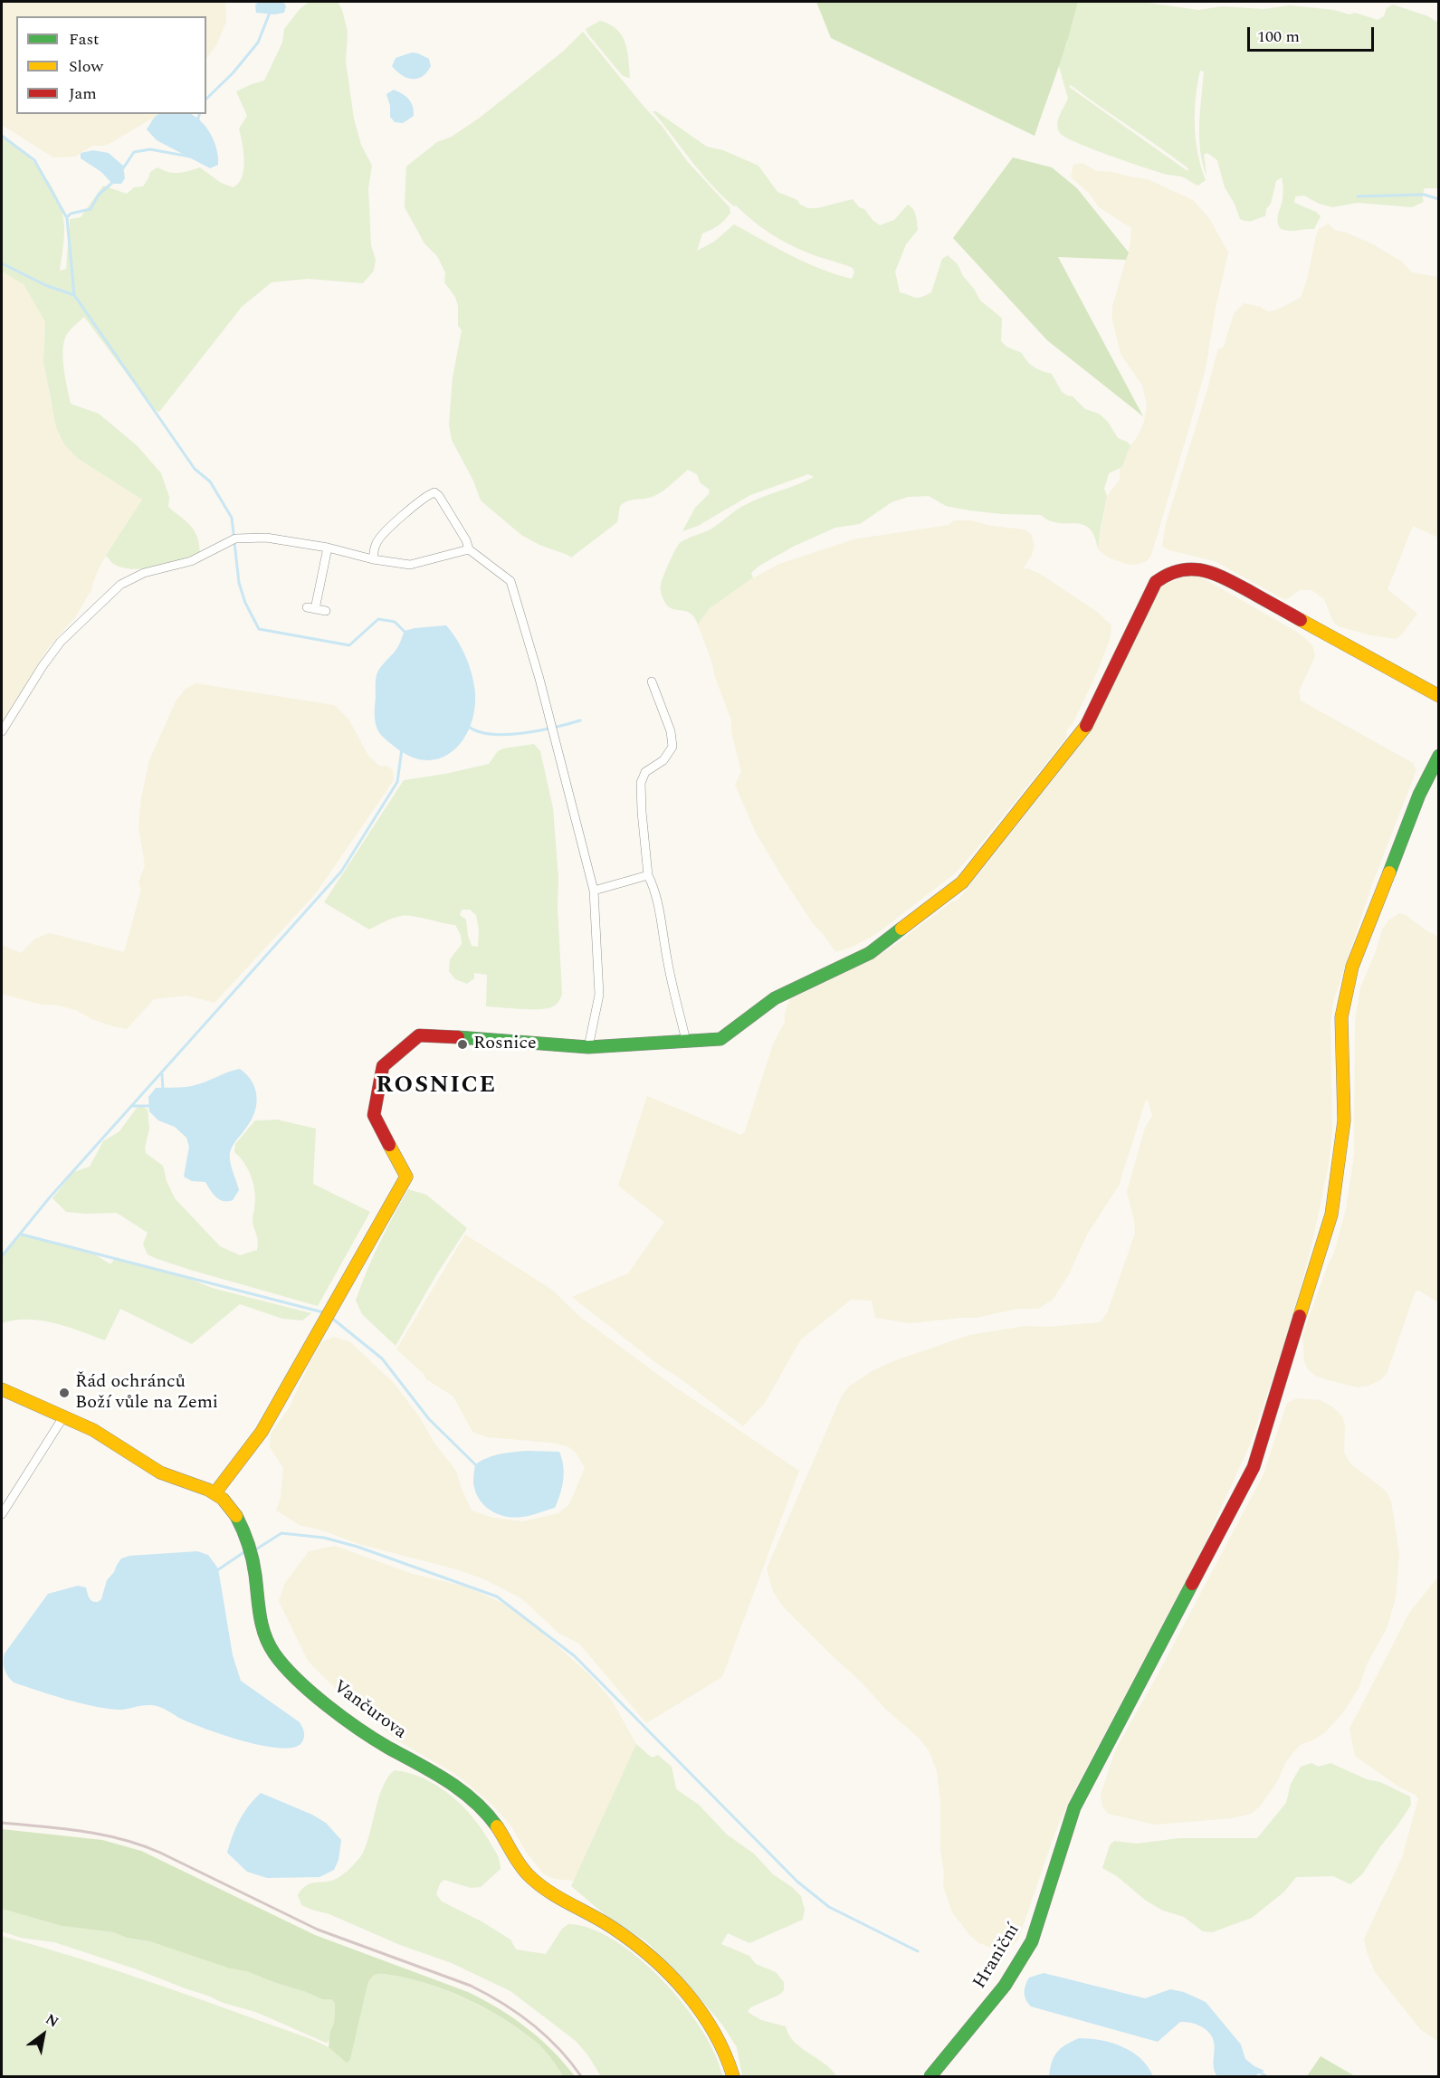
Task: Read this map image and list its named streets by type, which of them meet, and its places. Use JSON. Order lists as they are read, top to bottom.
{
  "streets": {
    "street": ["Vančurova", "Hraniční"]
  },
  "districts": ["ROSNICE"],
  "places": ["Rosnice", "Řád ochránců Boží vůle na Zemi"],
  "legend": ["Fast", "Slow", "Jam"],
  "scale_bar": "100 m",
  "north": "top right"
}
